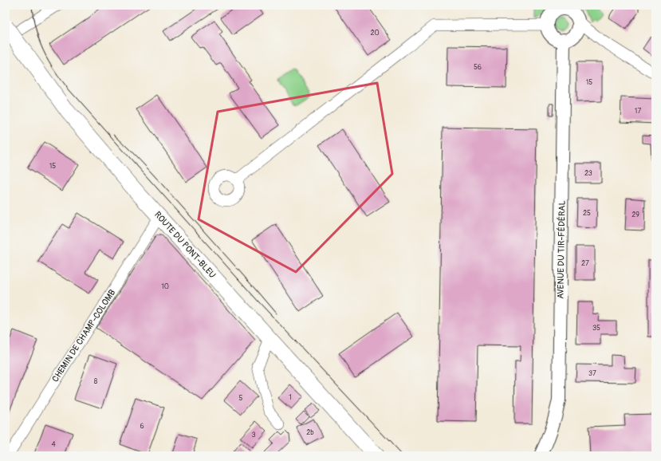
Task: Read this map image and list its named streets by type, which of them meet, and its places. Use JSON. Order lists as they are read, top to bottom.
{
  "streets": {
    "main road": ["ROUTE DU PONT-BLEU"],
    "street": ["AVENUE DU TIR-FÉDÉRAL", "CHEMIN DE CHAMP-COLOMB"]
  },
  "crossings": [
    ["ROUTE DU PONT-BLEU", "CHEMIN DE CHAMP-COLOMB"]
  ],
  "house_numbers": [
    "20",
    "56",
    "15",
    "17",
    "15",
    "23",
    "25",
    "29",
    "27",
    "10",
    "35",
    "37",
    "8",
    "1",
    "5",
    "6",
    "2b",
    "3",
    "4"
  ]
}
